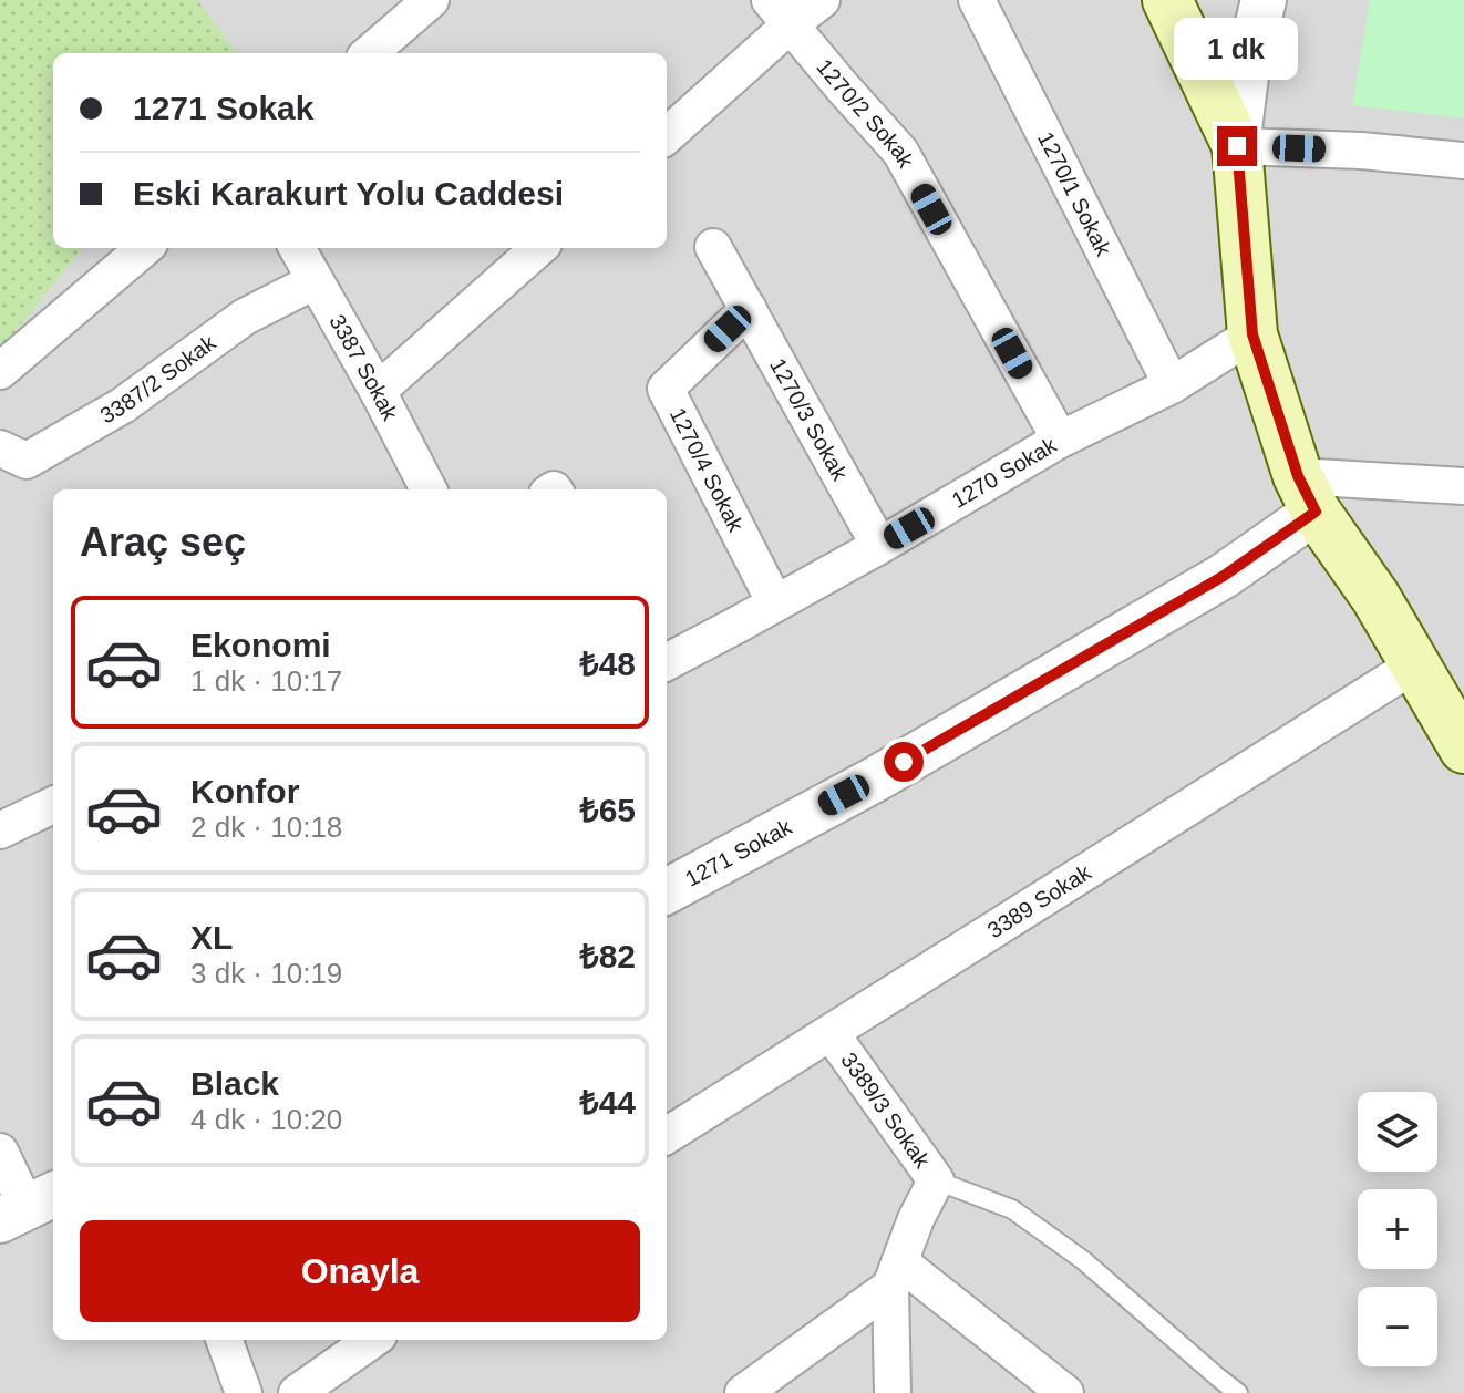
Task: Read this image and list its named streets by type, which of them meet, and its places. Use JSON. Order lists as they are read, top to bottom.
{
  "streets": {
    "street": [
      "1270/2 Sokak",
      "1270/1 Sokak",
      "3387 Sokak",
      "3387/2 Sokak",
      "1270/3 Sokak",
      "1270/4 Sokak",
      "1270 Sokak",
      "1271 Sokak",
      "3389 Sokak",
      "3389/3 Sokak"
    ]
  },
  "crossings": [
    ["1270/2 Sokak", "1270 Sokak"],
    ["1270/1 Sokak", "1270 Sokak"],
    ["3387 Sokak", "3387/2 Sokak"],
    ["1270/3 Sokak", "1270/4 Sokak"],
    ["1270/3 Sokak", "1270 Sokak"],
    ["1270/4 Sokak", "1270 Sokak"],
    ["3389 Sokak", "3389/3 Sokak"]
  ],
  "page": {
    "bubble": "1 dk",
    "banner": ["1271 Sokak", "Eski Karakurt Yolu Caddesi"],
    "heading": "Araç seç",
    "list": [
      {
        "name": "Ekonomi",
        "note": "1 dk · 10:17",
        "value": "₺48"
      },
      {
        "name": "Konfor",
        "note": "2 dk · 10:18",
        "value": "₺65"
      },
      {
        "name": "XL",
        "note": "3 dk · 10:19",
        "value": "₺82"
      },
      {
        "name": "Black",
        "note": "4 dk · 10:20",
        "value": "₺44"
      }
    ],
    "map_buttons": ["+", "−"],
    "buttons": "Onayla"
  }
}
